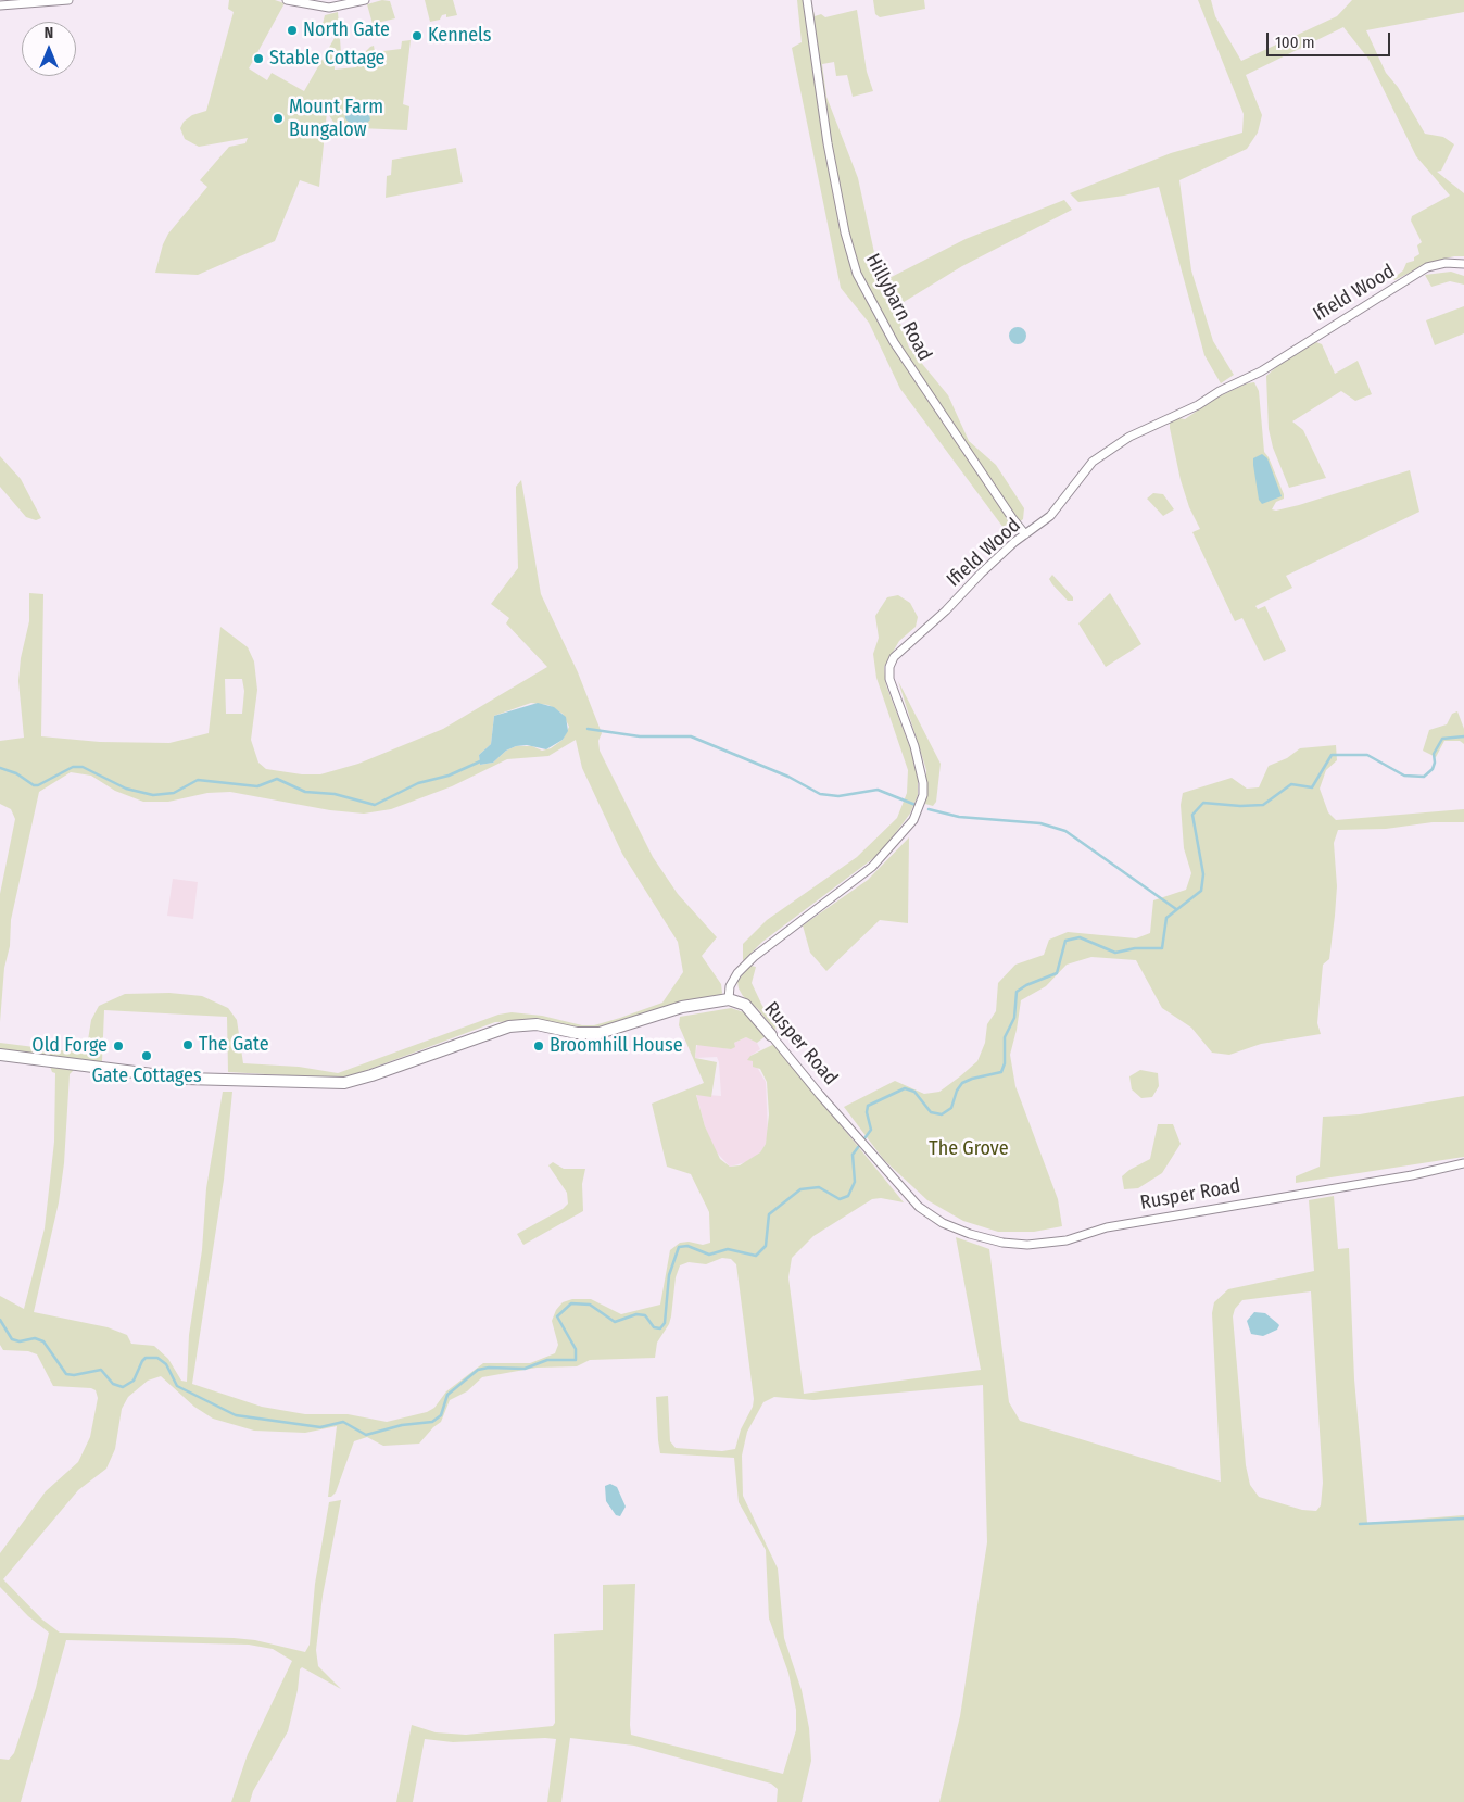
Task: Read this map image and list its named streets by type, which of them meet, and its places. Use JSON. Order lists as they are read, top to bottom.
{
  "streets": {
    "street": ["Ifield Wood", "Hillybarn Road", "Rusper Road"]
  },
  "crossings": [
    ["Ifield Wood", "Hillybarn Road"],
    ["Ifield Wood", "Rusper Road"]
  ],
  "parks": ["The Grove"],
  "places": [
    "North Gate",
    "Kennels",
    "Stable Cottage",
    "Mount Farm Bungalow",
    "The Gate",
    "Old Forge",
    "Broomhill House",
    "Gate Cottages"
  ],
  "scale_bar": "100 m",
  "north": "top"
}
